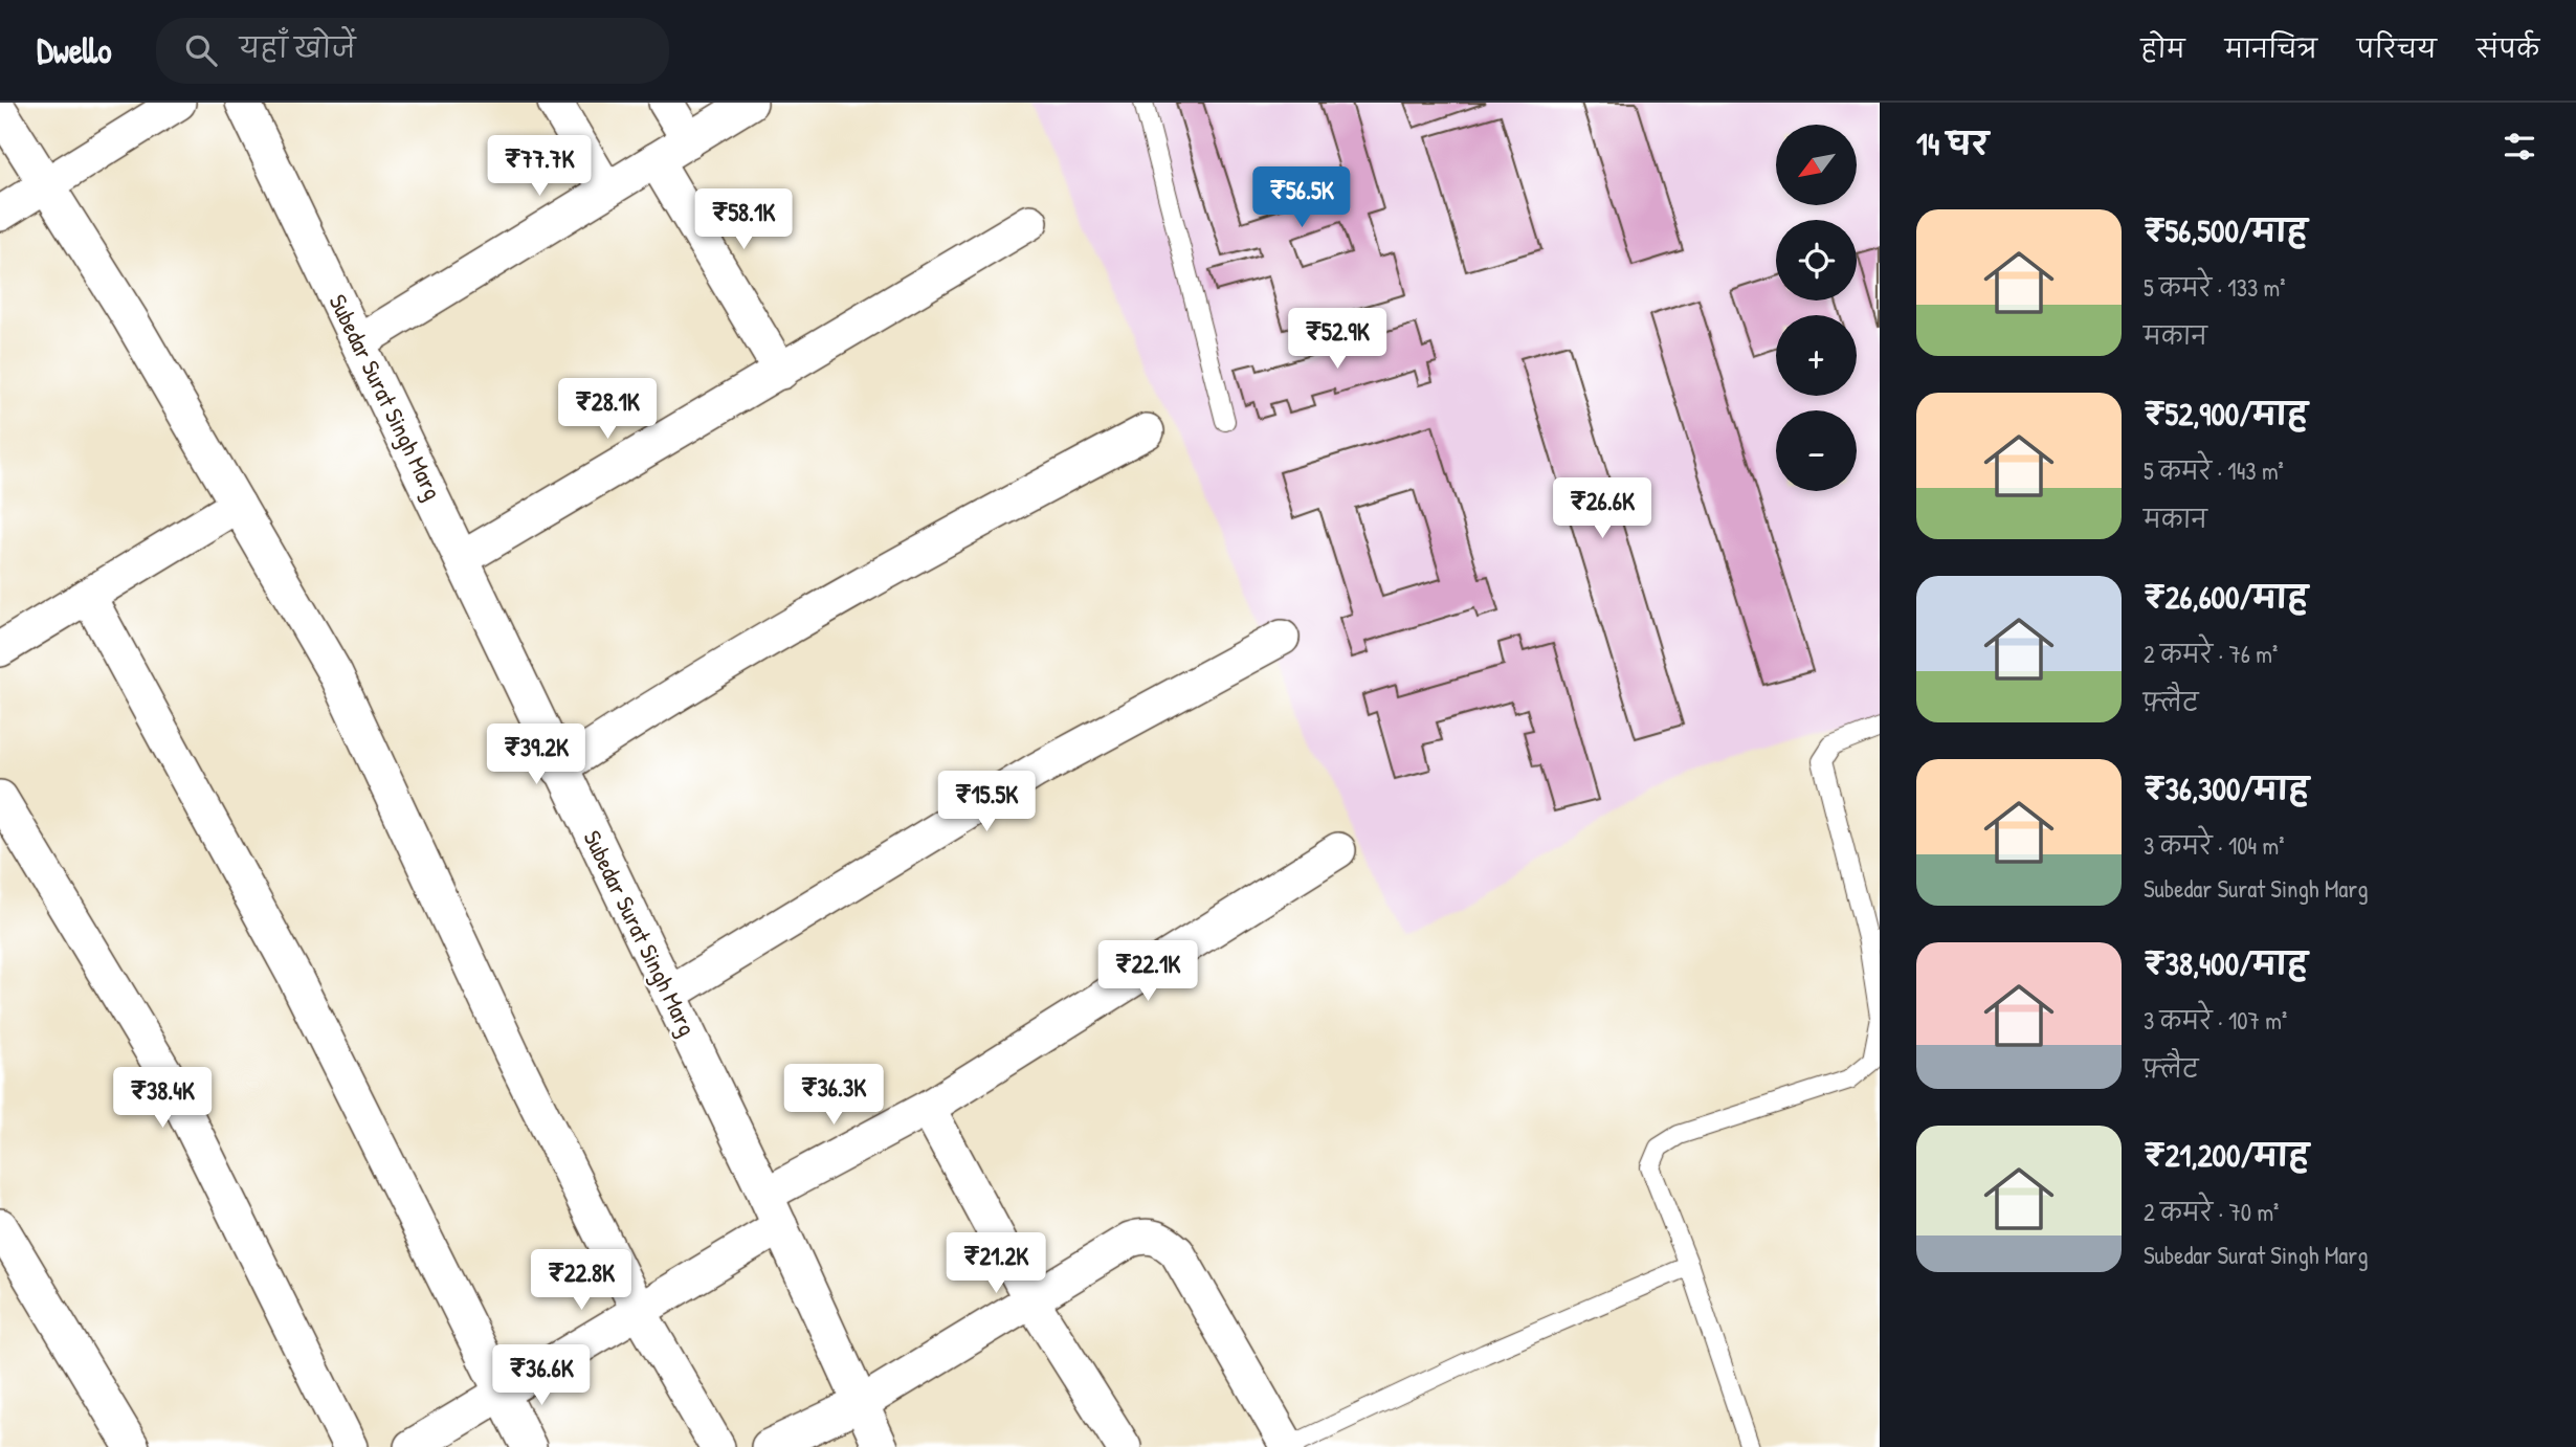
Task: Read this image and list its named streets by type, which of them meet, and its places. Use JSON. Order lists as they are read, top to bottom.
{
  "streets": {
    "street": ["Subedar Surat Singh Marg"]
  },
  "north": "bottom left",
  "page": {
    "header": "Dwello",
    "search": "यहाँ खोजें",
    "nav": [
      "होम",
      "मानचित्र",
      "परिचय",
      "संपर्क"
    ],
    "heading": "14 घर",
    "map_buttons": ["+", "−"],
    "price": [
      "₹77.7K",
      "₹56.5K",
      "₹58.1K",
      "₹52.9K",
      "₹28.1K",
      "₹26.6K",
      "₹39.2K",
      "₹15.5K",
      "₹22.1K",
      "₹36.3K",
      "₹38.4K",
      "₹21.2K",
      "₹22.8K",
      "₹36.6K"
    ],
    "list": [
      {
        "name": "₹56,500/माह",
        "note": "5 कमरे · 133 m² · मकान"
      },
      {
        "name": "₹52,900/माह",
        "note": "5 कमरे · 143 m² · मकान"
      },
      {
        "name": "₹26,600/माह",
        "note": "2 कमरे · 76 m² · फ़्लैट"
      },
      {
        "name": "₹36,300/माह",
        "note": "3 कमरे · 104 m² · Subedar Surat Singh Marg"
      },
      {
        "name": "₹38,400/माह",
        "note": "3 कमरे · 107 m² · फ़्लैट"
      },
      {
        "name": "₹21,200/माह",
        "note": "2 कमरे · 70 m² · Subedar Surat Singh Marg"
      }
    ]
  }
}
